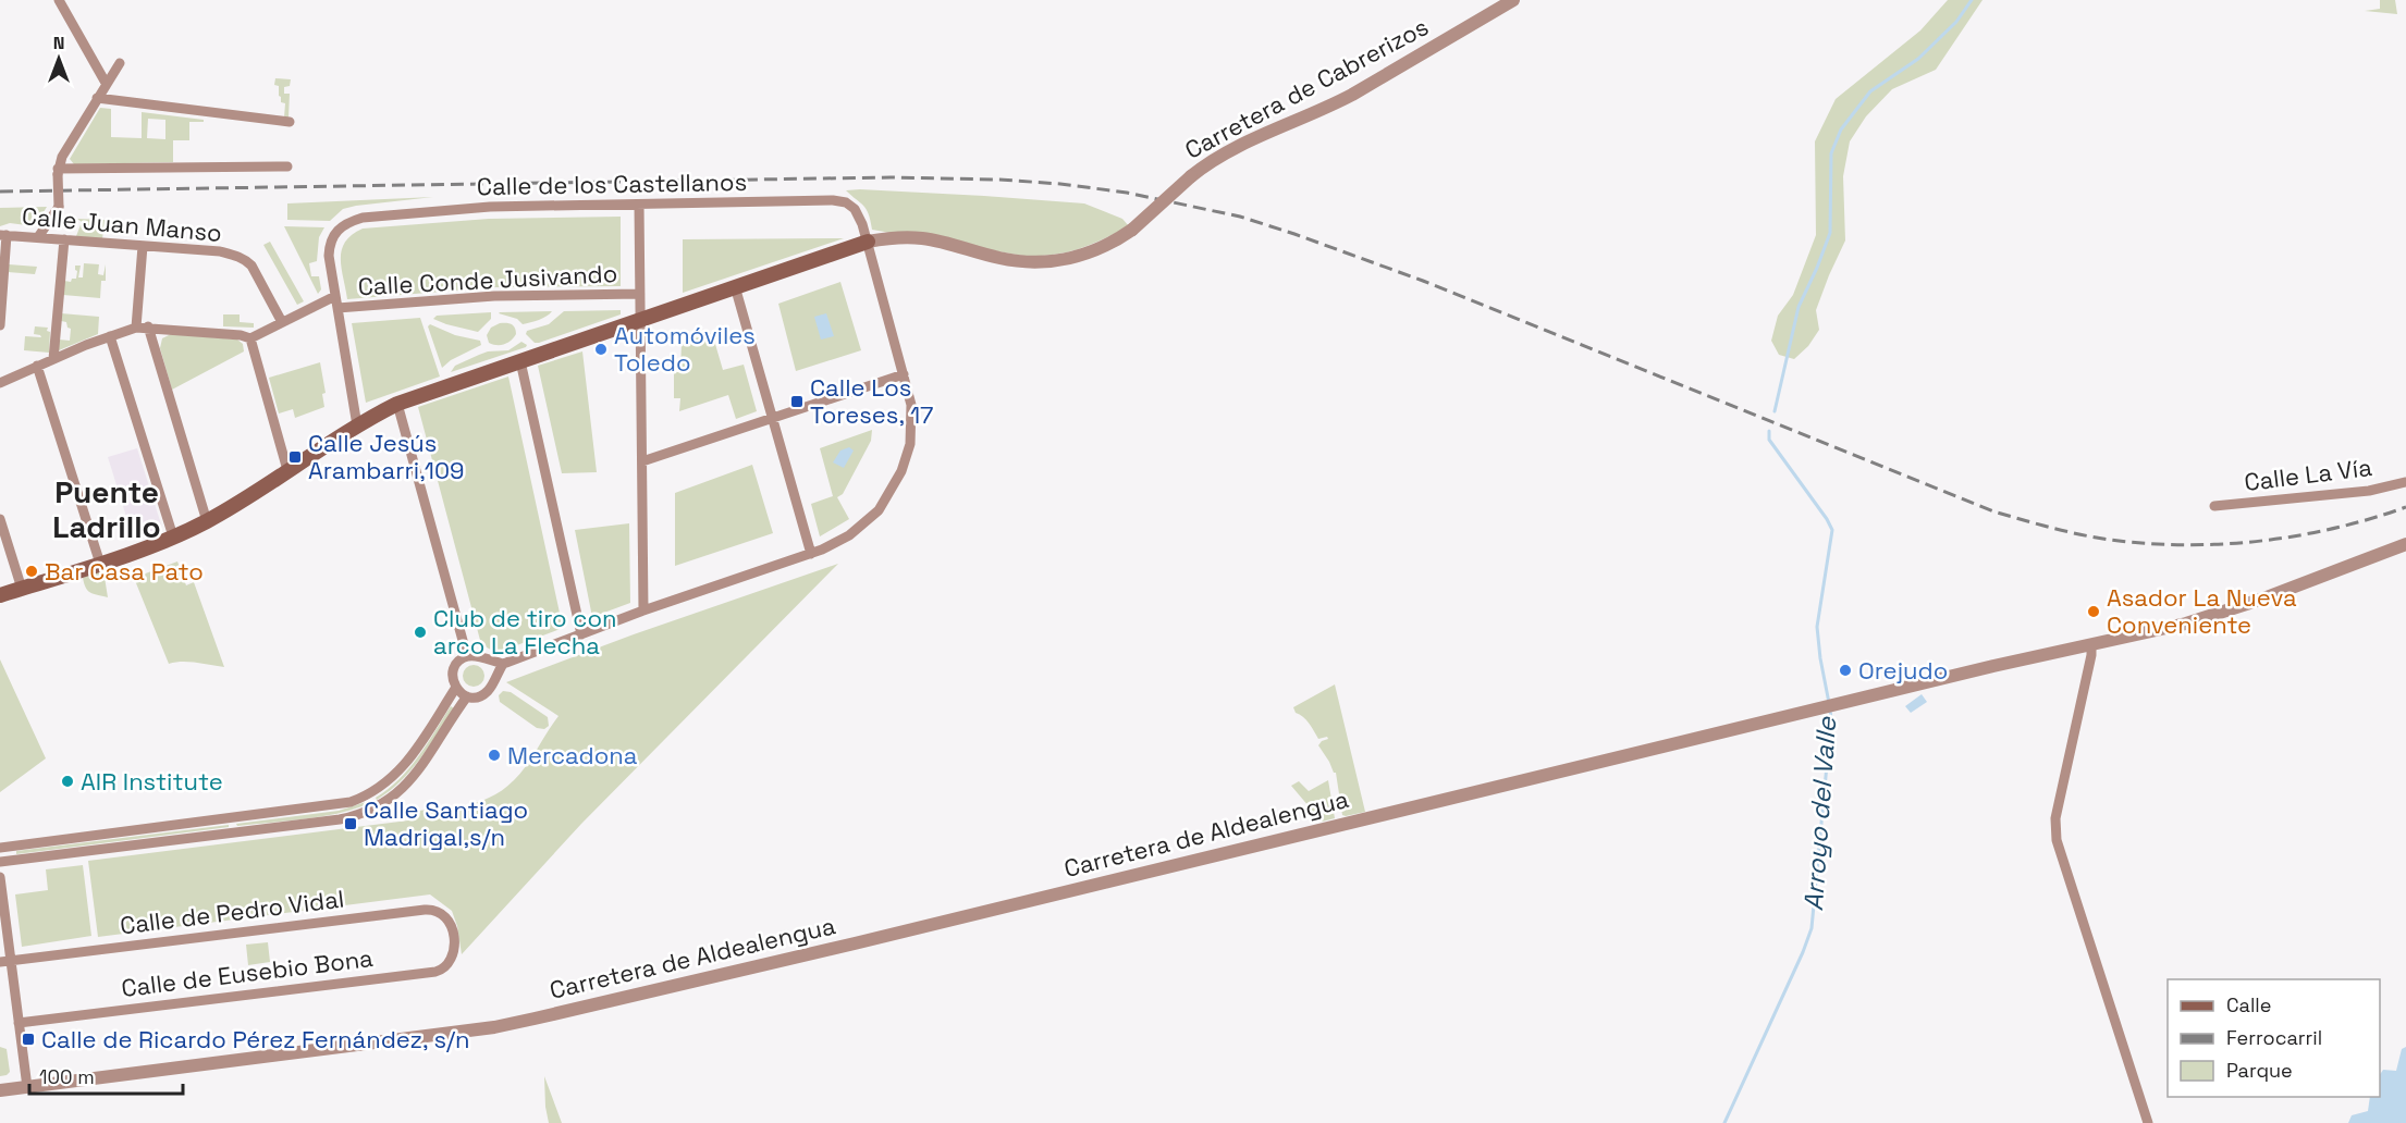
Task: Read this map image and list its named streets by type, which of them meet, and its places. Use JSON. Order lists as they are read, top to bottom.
{
  "streets": {
    "street": [
      "Carretera de Cabrerizos",
      "Calle de los Castellanos",
      "Calle Juan Manso",
      "Calle Conde Jusivando",
      "Calle La Vía",
      "Carretera de Aldealengua",
      "Calle de Pedro Vidal",
      "Calle de Eusebio Bona"
    ]
  },
  "crossings": [
    ["Carretera de Cabrerizos", "Calle de los Castellanos"],
    ["Calle de Pedro Vidal", "Calle de Eusebio Bona"]
  ],
  "districts": ["Puente Ladrillo"],
  "water": ["Arroyo del Valle"],
  "places": {
    "other": [
      "Automóviles Toledo",
      "Bar Casa Pato",
      "Asador La Nueva Conveniente",
      "Club de tiro con arco La Flecha",
      "Orejudo",
      "Mercadona",
      "AIR Institute"
    ],
    "transit": [
      "Calle Los Toreses, 17",
      "Calle Jesús Arambarri,109",
      "Calle Santiago Madrigal,s/n",
      "Calle de Ricardo Pérez Fernández, s/n"
    ]
  },
  "legend": ["Calle", "Ferrocarril", "Parque"],
  "scale_bar": "100 m",
  "north": "top"
}
